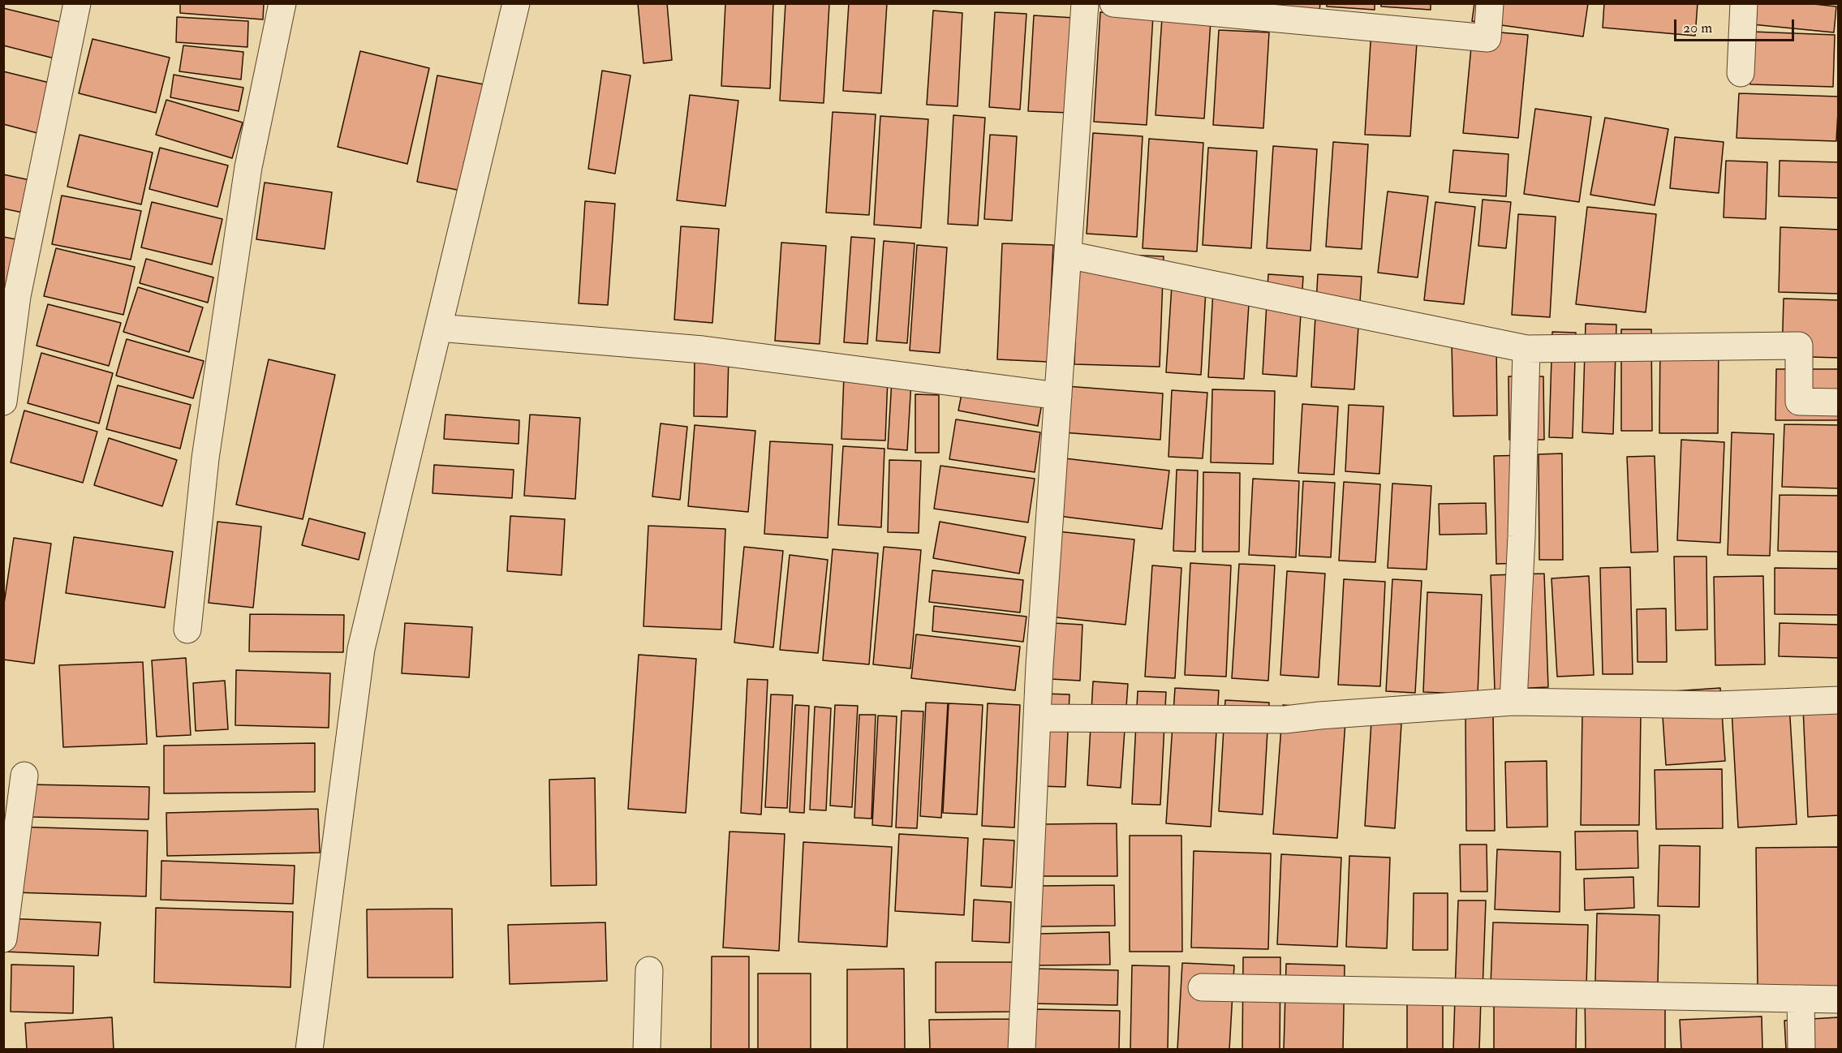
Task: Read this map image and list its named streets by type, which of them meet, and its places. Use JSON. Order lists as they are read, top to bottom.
{
  "scale_bar": "20 m"
}
